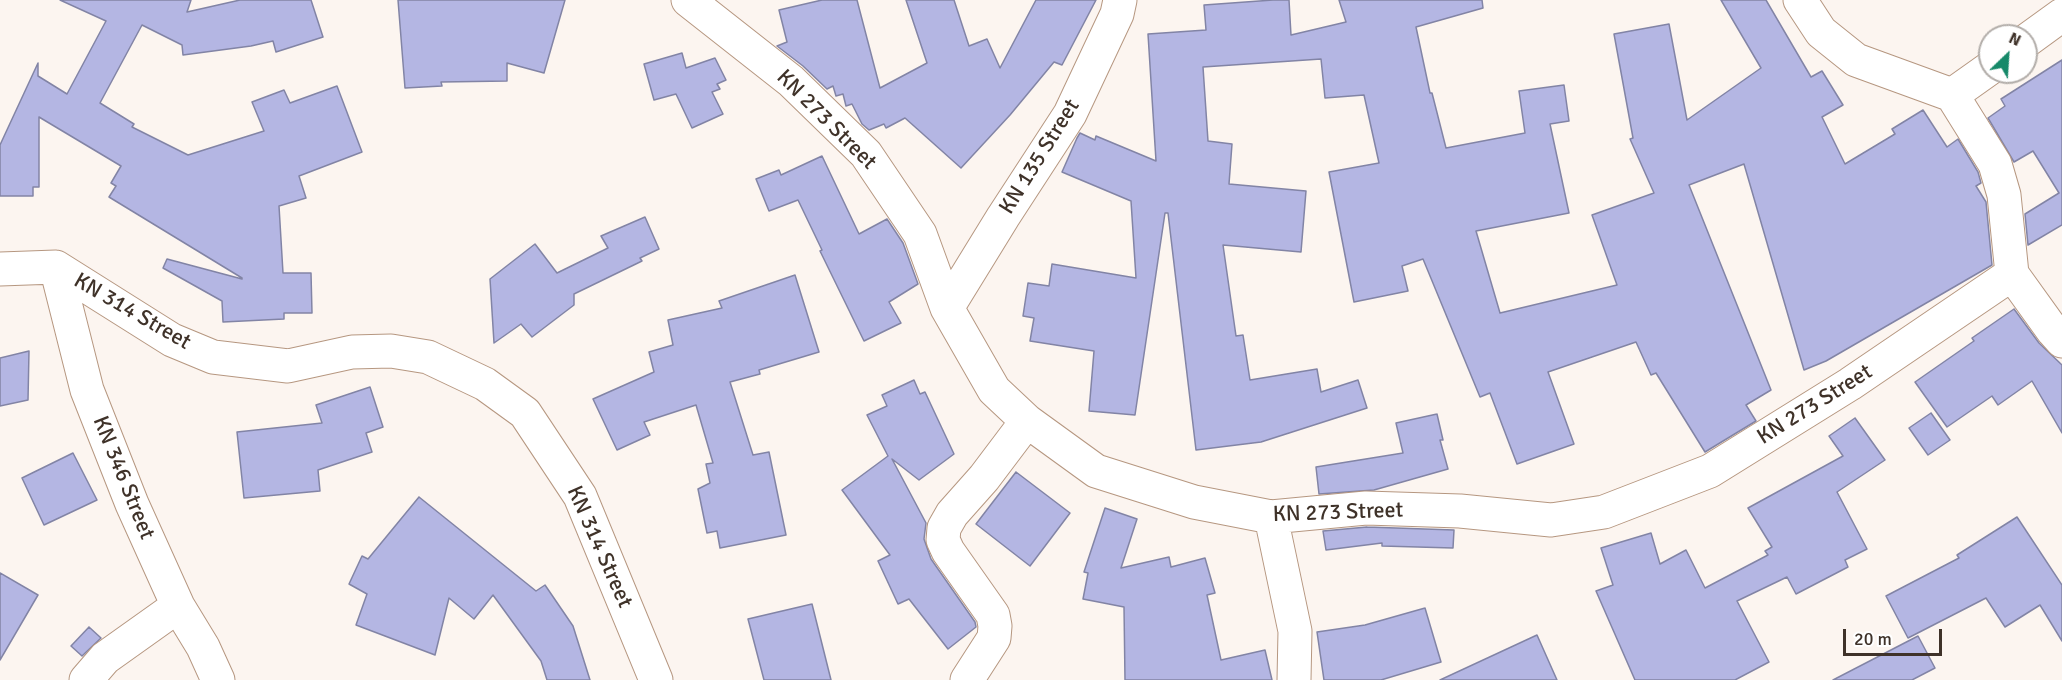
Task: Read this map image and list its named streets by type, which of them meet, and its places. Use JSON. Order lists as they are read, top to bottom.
{
  "streets": {
    "street": [
      "KN 273 Street",
      "KN 135 Street",
      "KN 314 Street",
      "KN 346 Street"
    ]
  },
  "crossings": [
    ["KN 273 Street", "KN 135 Street"],
    ["KN 314 Street", "KN 346 Street"]
  ],
  "scale_bar": "20 m",
  "north": "top right"
}
